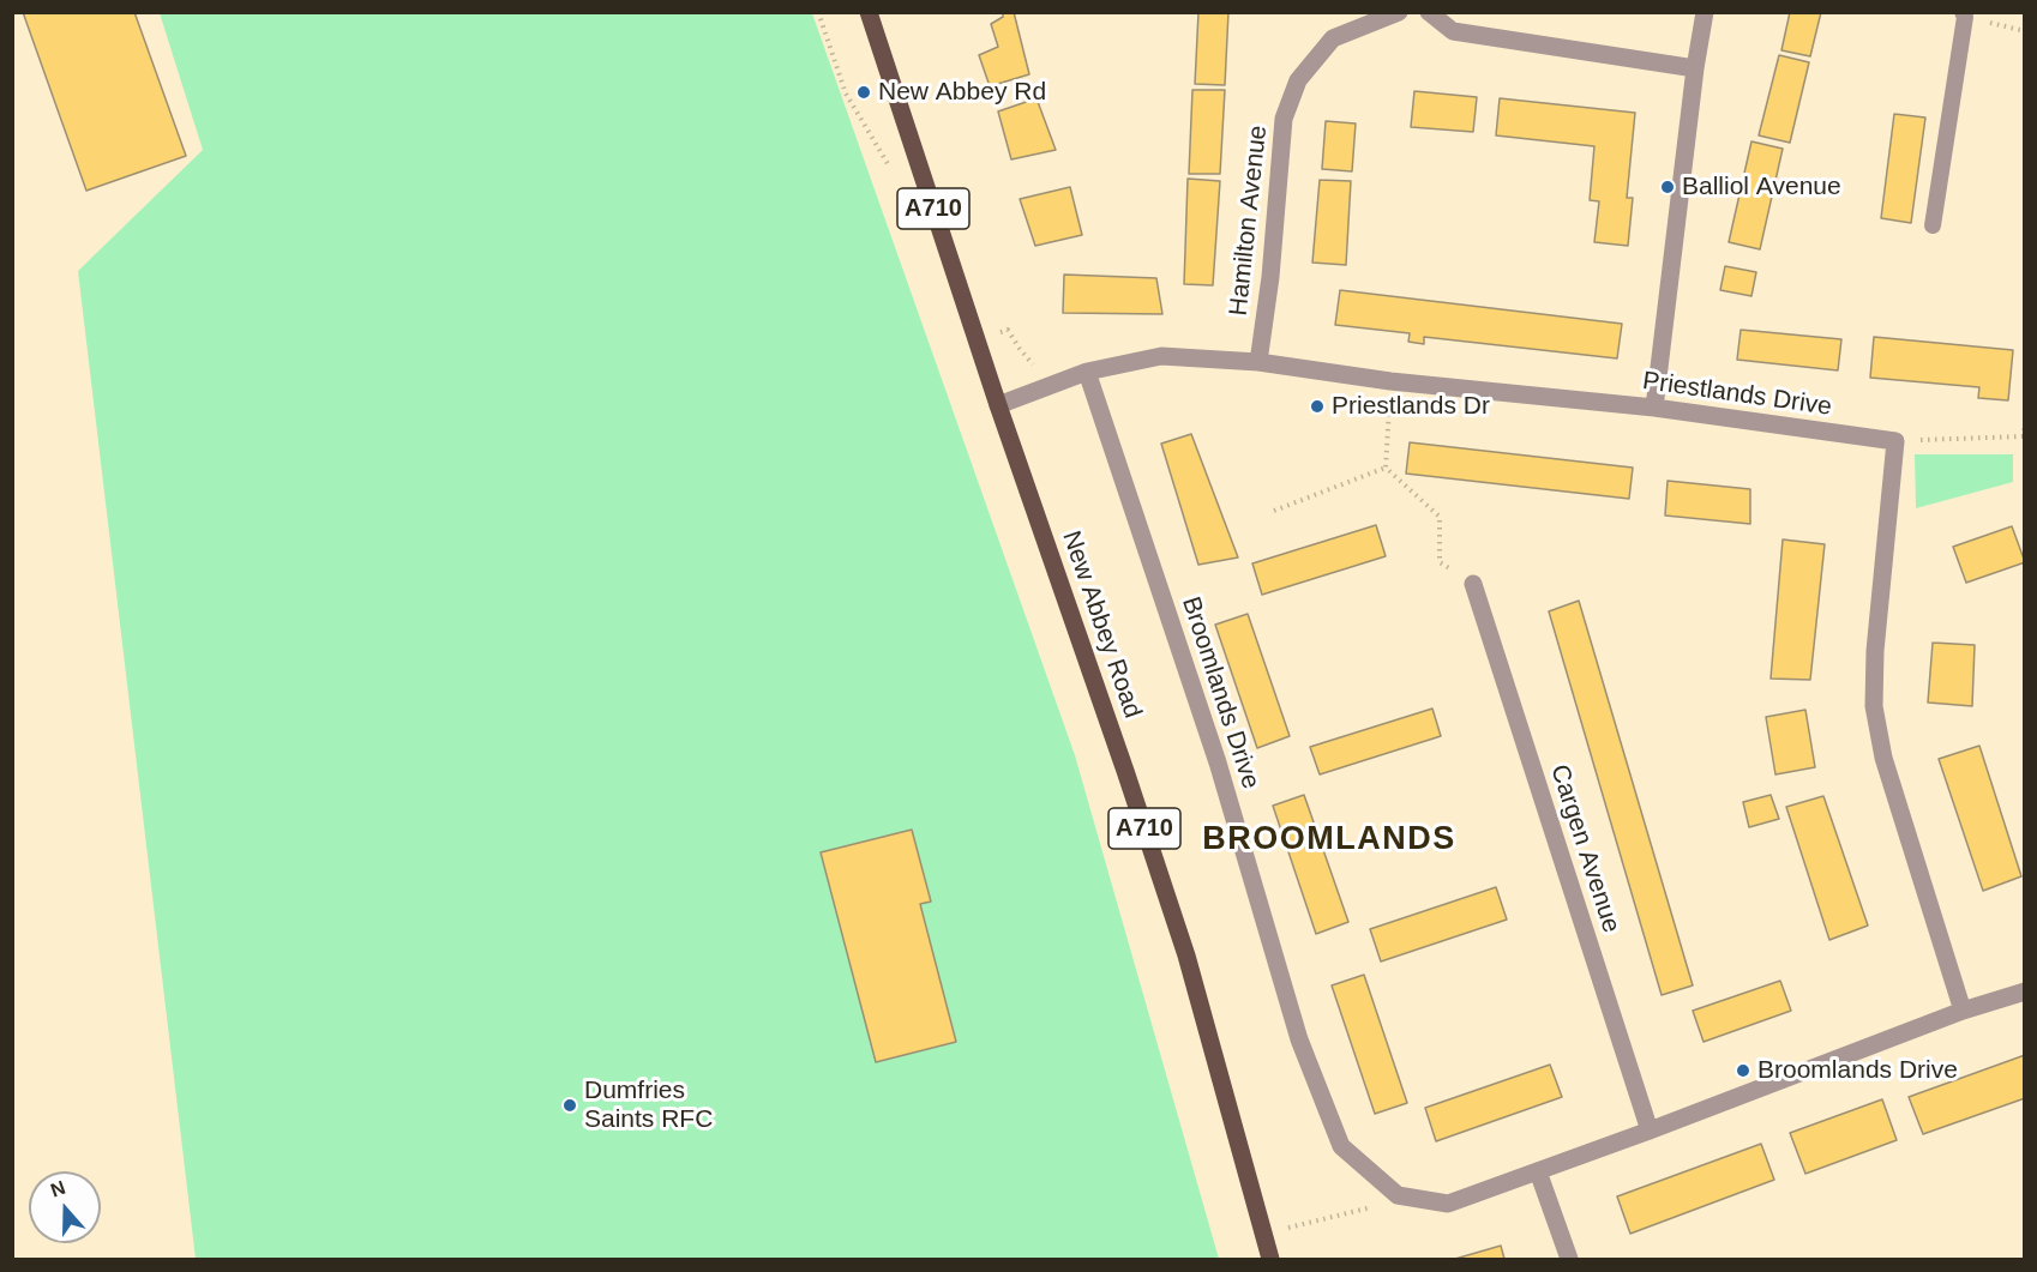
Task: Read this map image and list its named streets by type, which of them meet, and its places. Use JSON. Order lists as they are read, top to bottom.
{
  "streets": {
    "main road": ["A710", "New Abbey Road"],
    "street": [
      "Hamilton Avenue",
      "Priestlands Drive",
      "Broomlands Drive",
      "Cargen Avenue"
    ]
  },
  "crossings": [
    ["Hamilton Avenue", "Priestlands Drive"],
    ["Priestlands Drive", "New Abbey Road"],
    ["Priestlands Drive", "Broomlands Drive"],
    ["Broomlands Drive", "Cargen Avenue"]
  ],
  "districts": ["BROOMLANDS"],
  "places": [
    "New Abbey Rd",
    "Balliol Avenue",
    "Priestlands Dr",
    "Broomlands Drive",
    "Dumfries Saints RFC"
  ],
  "north": "top"
}
